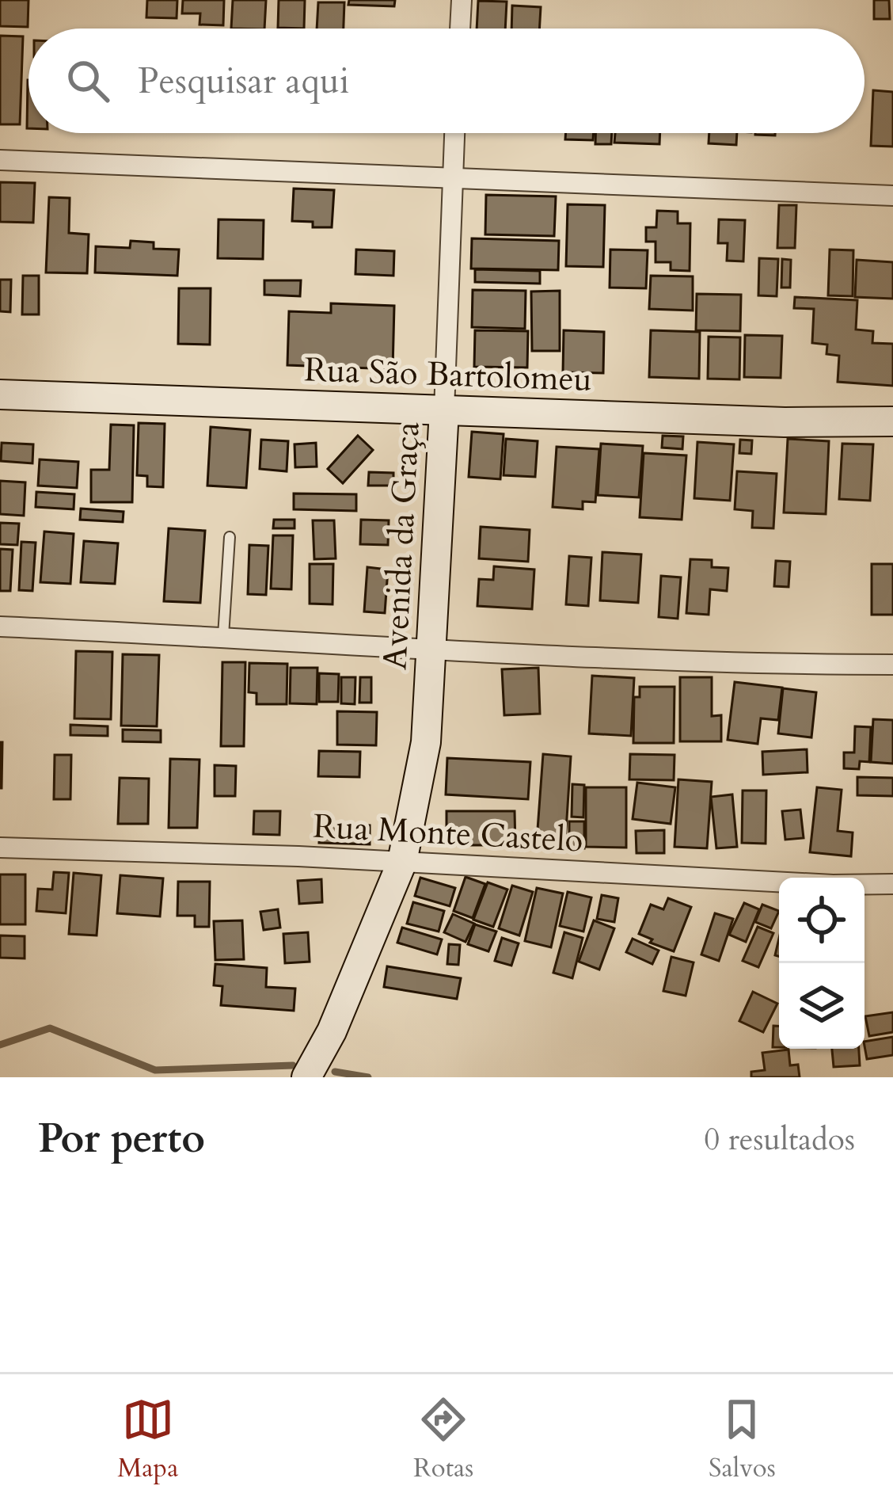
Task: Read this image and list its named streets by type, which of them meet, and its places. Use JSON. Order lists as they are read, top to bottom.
{
  "streets": {
    "street": ["Rua São Bartolomeu", "Avenida da Graça", "Rua Monte Castelo"]
  },
  "crossings": [
    ["Rua São Bartolomeu", "Avenida da Graça"],
    ["Avenida da Graça", "Rua Monte Castelo"]
  ],
  "page": {
    "search": "Pesquisar aqui",
    "heading": ["Por perto", "0 resultados"],
    "nav": ["Mapa", "Rotas", "Salvos"]
  }
}
